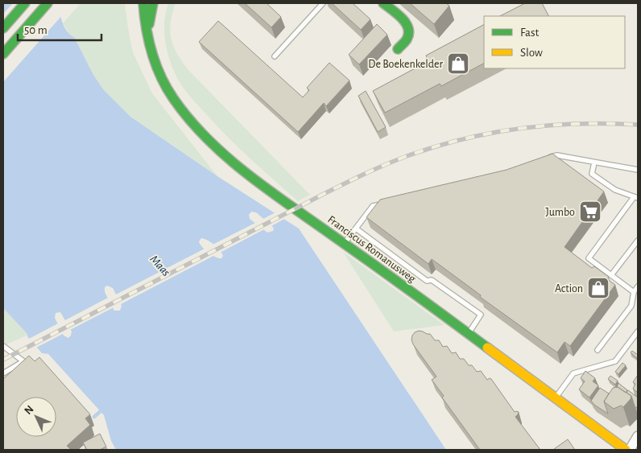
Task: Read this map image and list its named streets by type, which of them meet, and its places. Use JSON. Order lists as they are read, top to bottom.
{
  "streets": {
    "street": ["Franciscus Romanusweg"]
  },
  "water": ["Maas"],
  "places": {
    "shop": ["De Boekenkelder", "Action"],
    "supermarket": ["Jumbo"]
  },
  "legend": ["Fast", "Slow"],
  "scale_bar": "50 m",
  "north": "top left"
}
